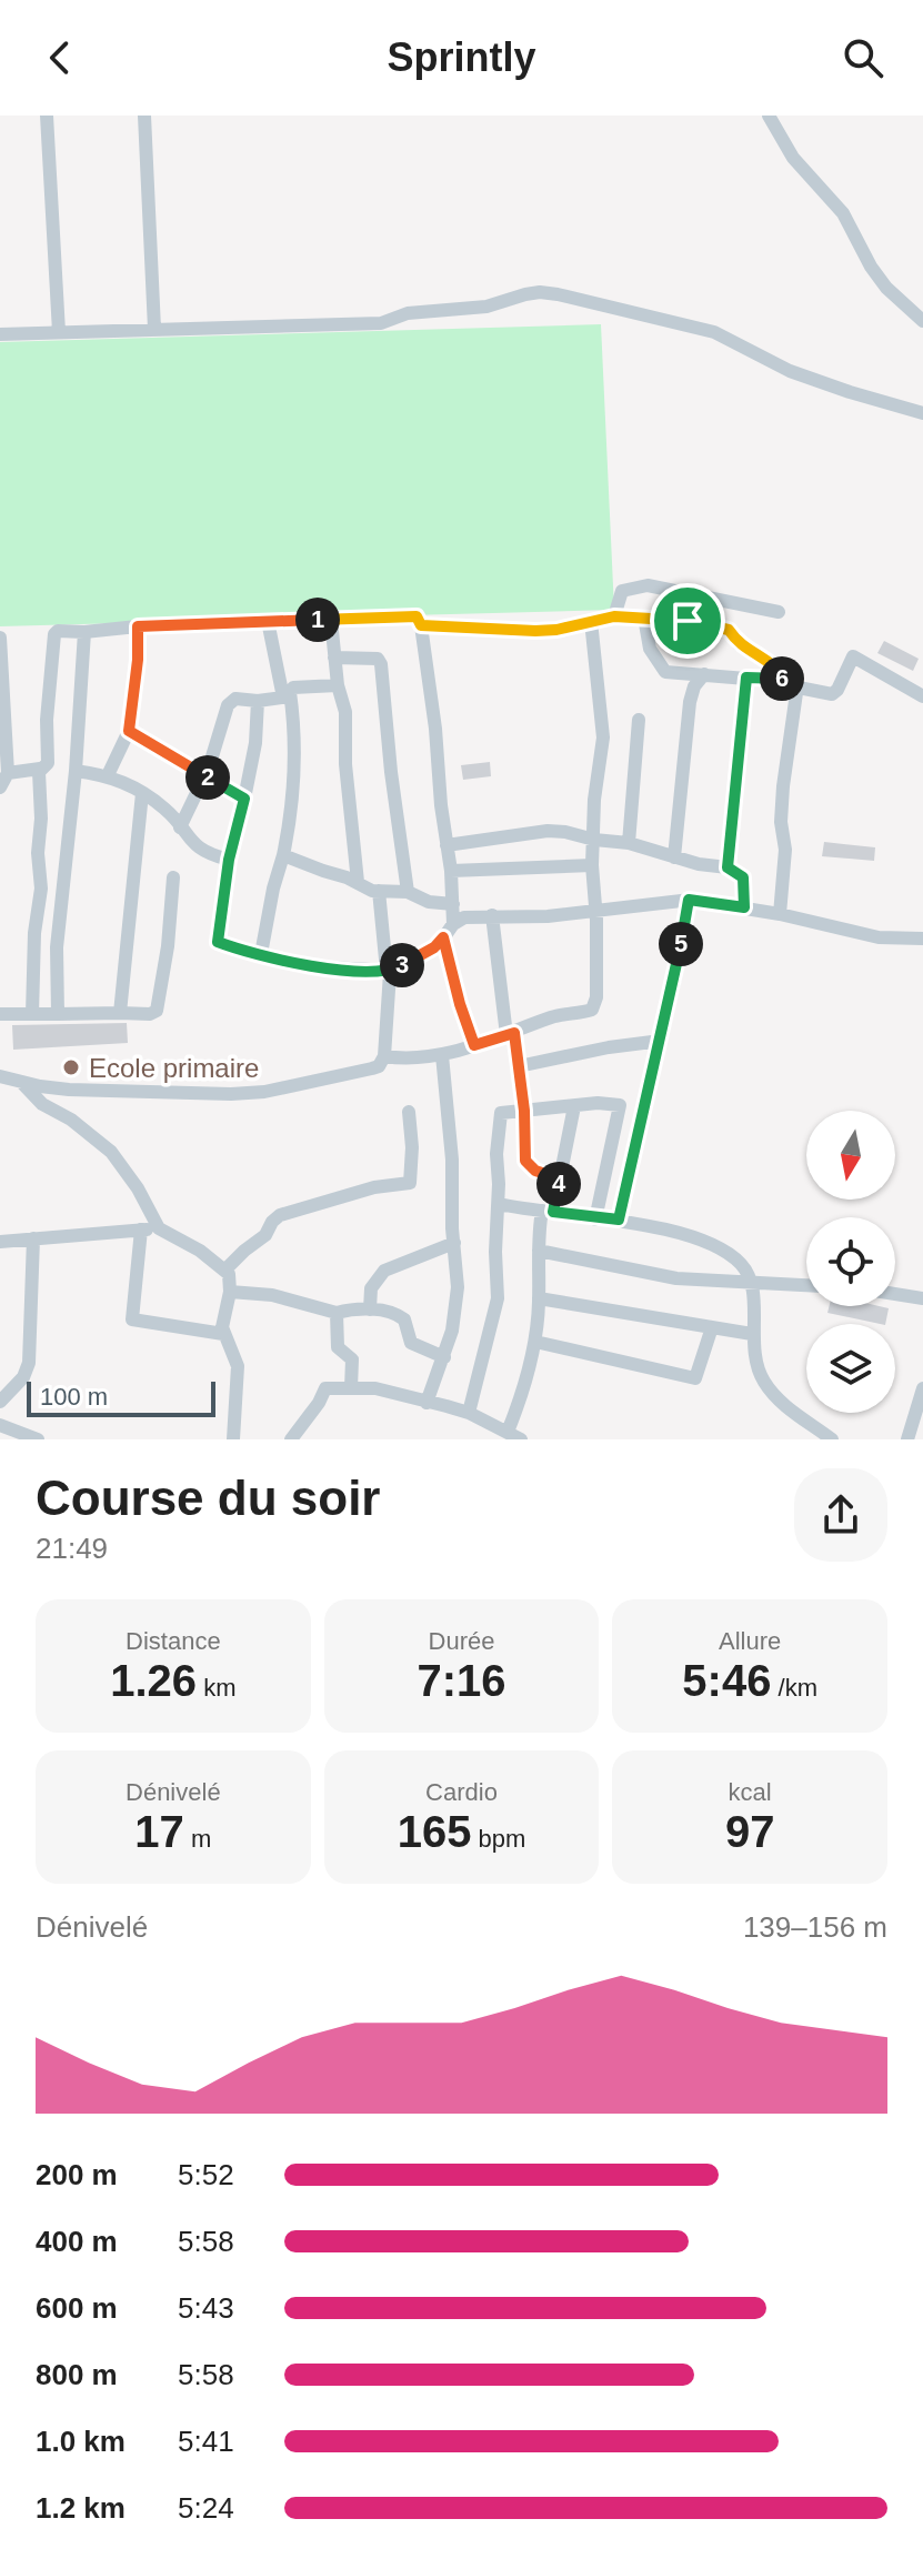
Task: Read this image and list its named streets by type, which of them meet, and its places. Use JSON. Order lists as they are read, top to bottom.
{
  "places": ["Ecole primaire"],
  "scale_bar": "100 m",
  "north": "bottom",
  "page": {
    "header": "Sprintly",
    "pins": [
      "1",
      "6",
      "2",
      "5",
      "3",
      "4"
    ],
    "scale": "100 m",
    "heading": ["Course du soir", "21:49"],
    "stats": [
      ["Distance", "1.26 km"],
      ["Durée", "7:16"],
      ["Allure", "5:46 /km"],
      ["Dénivelé", "17 m"],
      ["Cardio", "165 bpm"],
      ["kcal", "97"]
    ],
    "chart": ["Dénivelé", "139–156 m"],
    "list": [
      {
        "name": "200 m",
        "note": "5:52"
      },
      {
        "name": "400 m",
        "note": "5:58"
      },
      {
        "name": "600 m",
        "note": "5:43"
      },
      {
        "name": "800 m",
        "note": "5:58"
      },
      {
        "name": "1.0 km",
        "note": "5:41"
      },
      {
        "name": "1.2 km",
        "note": "5:24"
      }
    ]
  }
}
